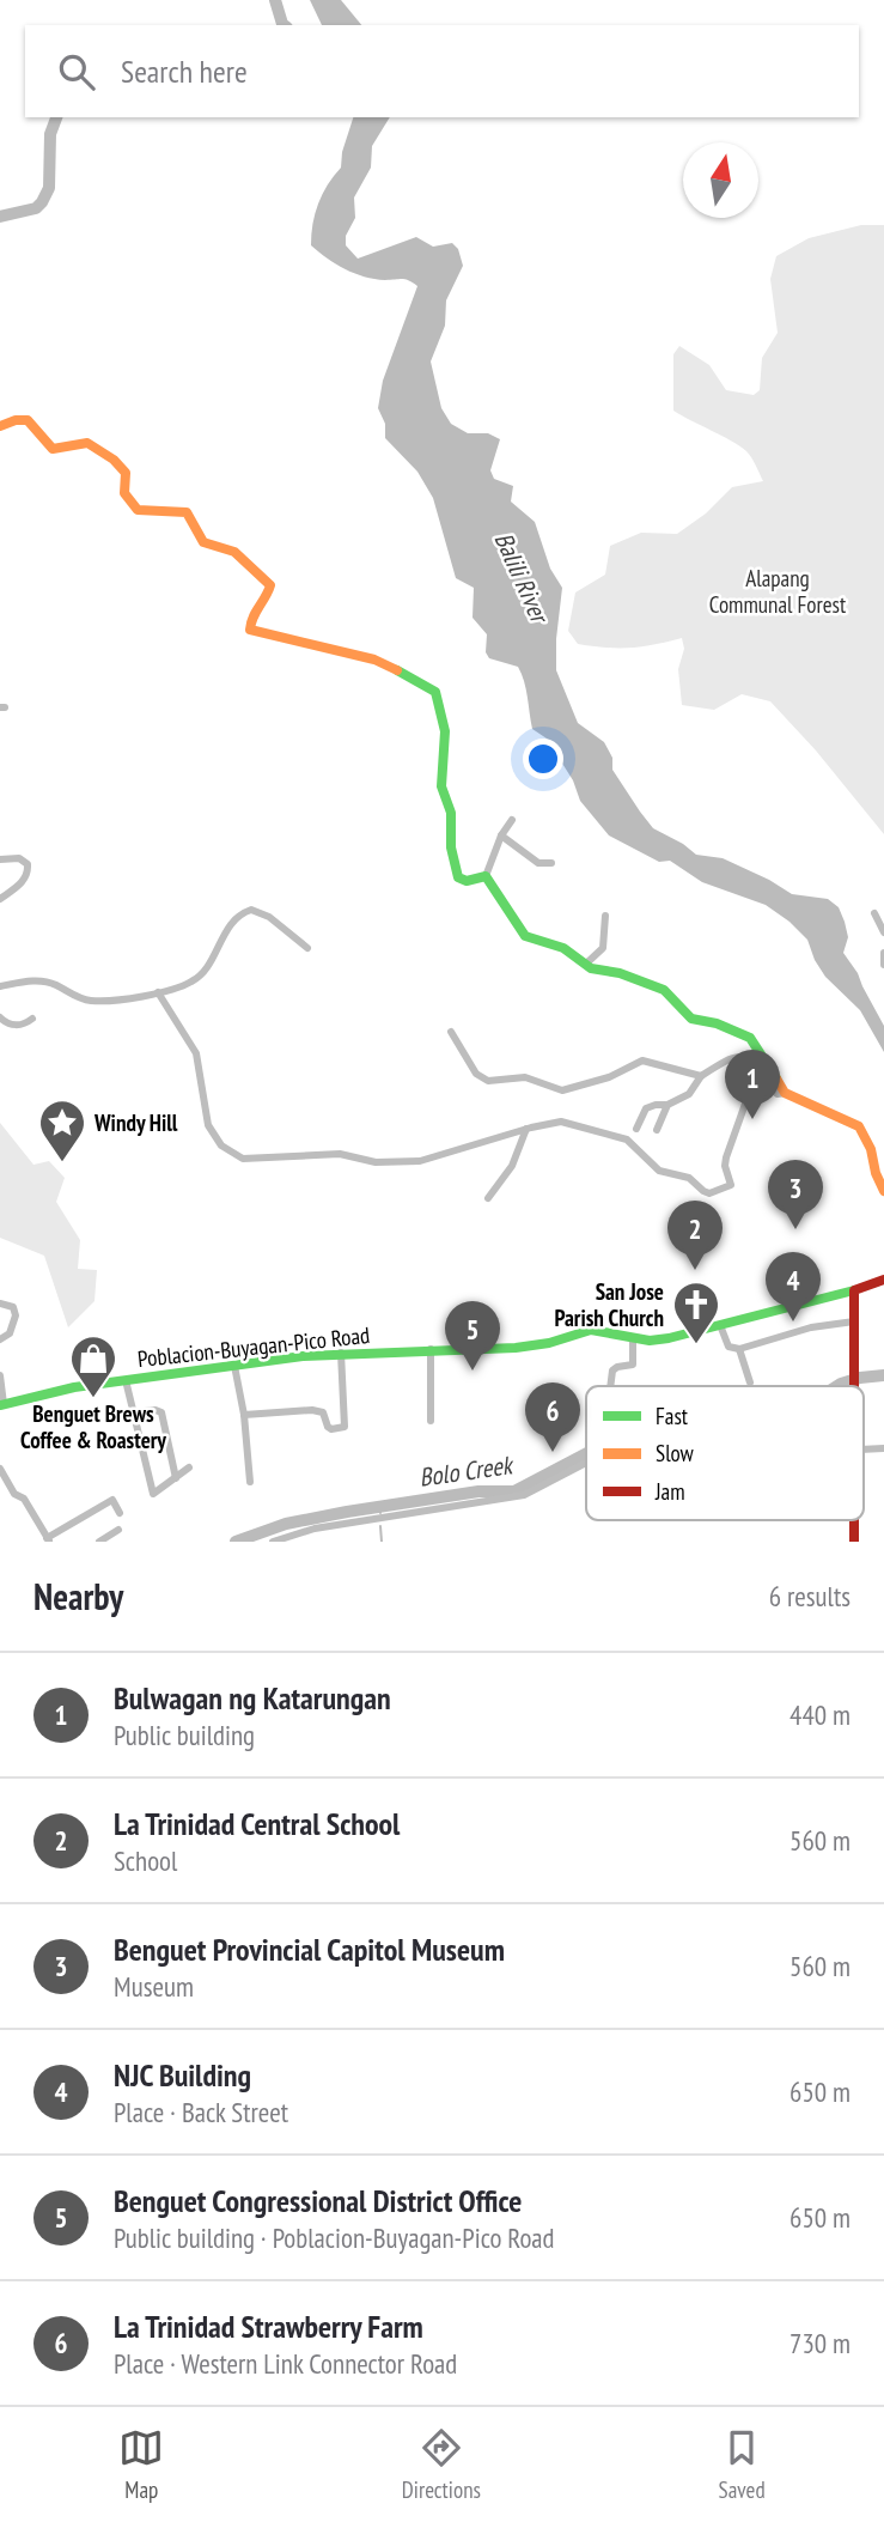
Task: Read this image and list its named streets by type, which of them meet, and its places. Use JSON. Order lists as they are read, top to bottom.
{
  "streets": {
    "main road": ["Poblacion-Buyagan-Pico Road"]
  },
  "water": ["Balili River", "Bolo Creek"],
  "parks": ["Alapang Communal Forest"],
  "places": {
    "place": ["Windy Hill"],
    "church": ["San Jose Parish Church"],
    "shop": ["Benguet Brews Coffee & Roastery"]
  },
  "legend": ["Fast", "Slow", "Jam"],
  "north": "top",
  "page": {
    "search": "Search here",
    "pins": [
      "1",
      "3",
      "2",
      "4",
      "5",
      "6"
    ],
    "heading": ["Nearby", "6 results"],
    "list": [
      {
        "mark": "1",
        "name": "Bulwagan ng Katarungan",
        "note": "Public building",
        "value": "440 m"
      },
      {
        "mark": "2",
        "name": "La Trinidad Central School",
        "note": "School",
        "value": "560 m"
      },
      {
        "mark": "3",
        "name": "Benguet Provincial Capitol Museum",
        "note": "Museum",
        "value": "560 m"
      },
      {
        "mark": "4",
        "name": "NJC Building",
        "note": "Place · Back Street",
        "value": "650 m"
      },
      {
        "mark": "5",
        "name": "Benguet Congressional District Office",
        "note": "Public building · Poblacion-Buyagan-Pico Road",
        "value": "650 m"
      },
      {
        "mark": "6",
        "name": "La Trinidad Strawberry Farm",
        "note": "Place · Western Link Connector Road",
        "value": "730 m"
      }
    ],
    "nav": ["Map", "Directions", "Saved"]
  }
}
